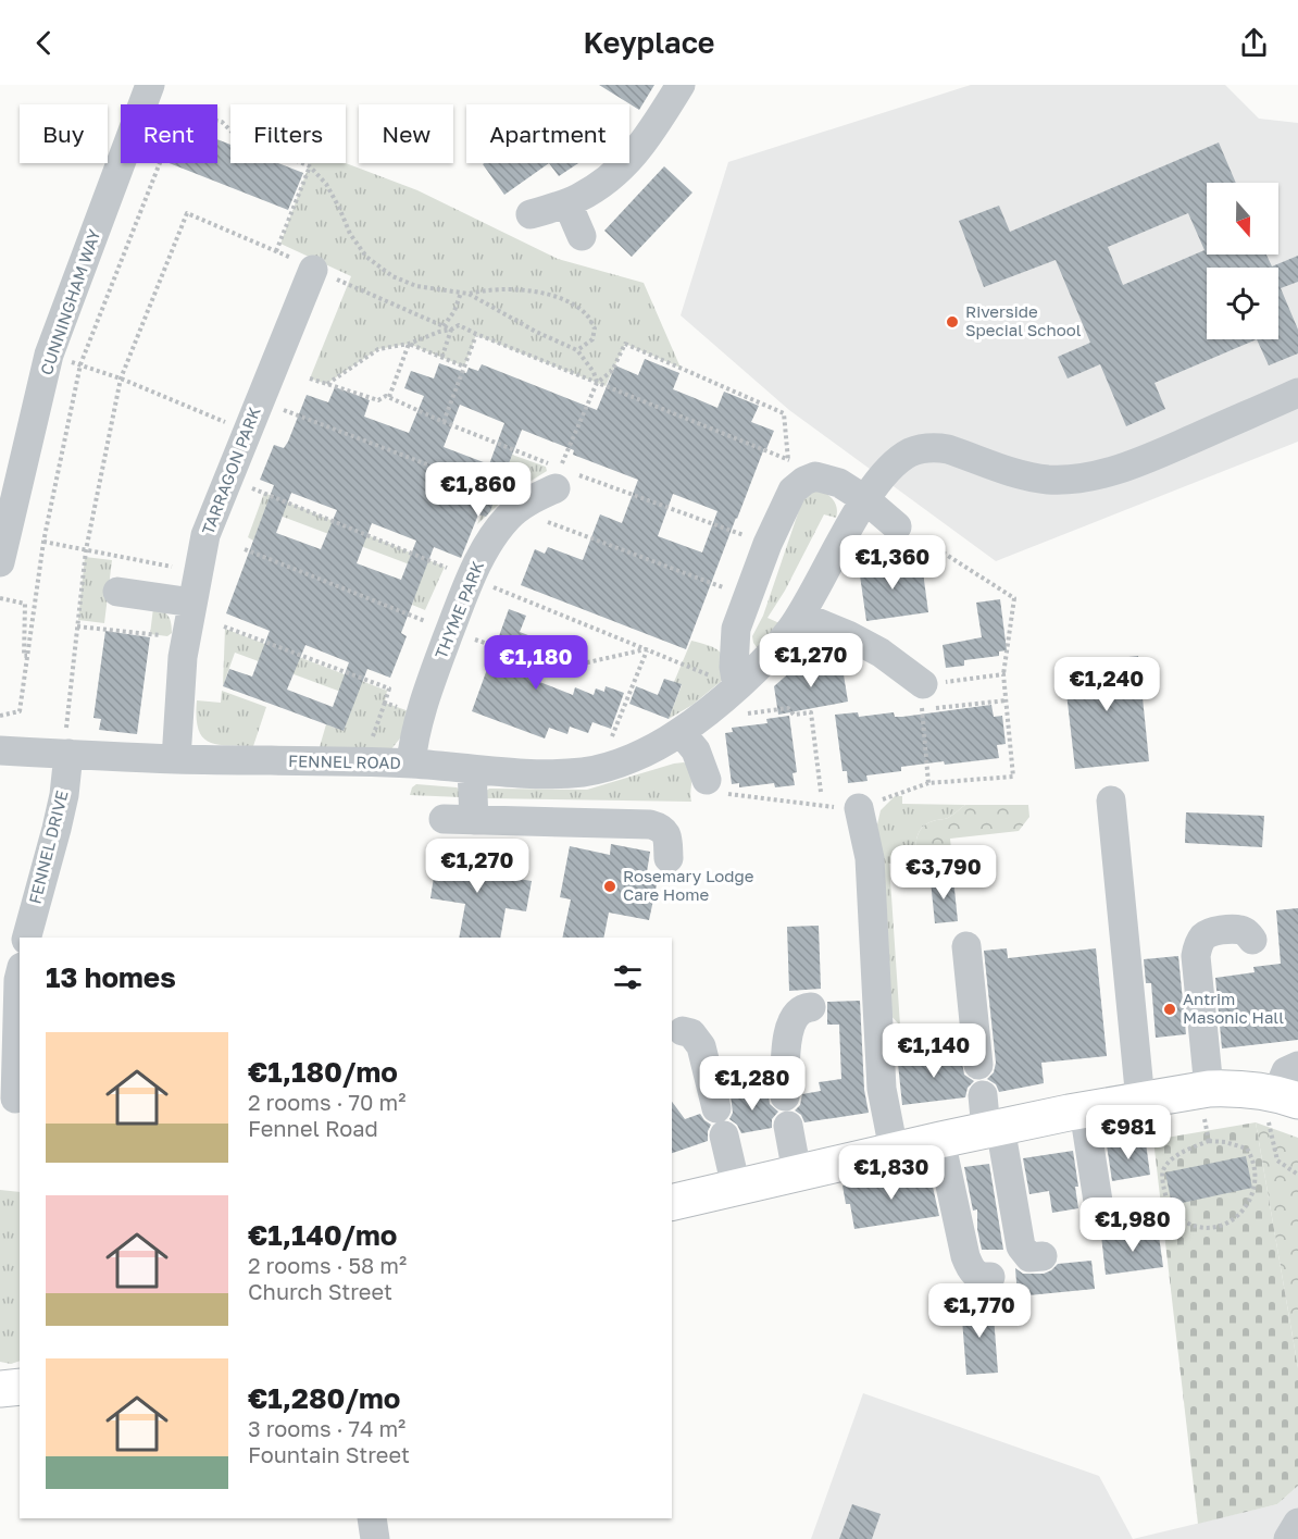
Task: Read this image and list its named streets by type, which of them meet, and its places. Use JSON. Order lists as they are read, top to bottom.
{
  "streets": {
    "street": [
      "CUNNINGHAM WAY",
      "TARRAGON PARK",
      "THYME PARK",
      "FENNEL ROAD",
      "FENNEL DRIVE"
    ]
  },
  "crossings": [
    ["TARRAGON PARK", "FENNEL ROAD"],
    ["THYME PARK", "FENNEL ROAD"],
    ["FENNEL ROAD", "FENNEL DRIVE"]
  ],
  "places": ["Riverside Special School", "Rosemary Lodge Care Home", "Antrim Masonic Hall"],
  "north": "bottom",
  "page": {
    "header": "Keyplace",
    "chip": [
      "Buy",
      "Rent",
      "Filters",
      "New",
      "Apartment"
    ],
    "price": [
      "€1,860",
      "€1,360",
      "€1,270",
      "€1,180",
      "€1,240",
      "€1,270",
      "€3,790",
      "€1,140",
      "€1,280",
      "€981",
      "€1,830",
      "€1,980",
      "€1,770"
    ],
    "heading": "13 homes",
    "list": [
      {
        "name": "€1,180/mo",
        "note": "2 rooms · 70 m² · Fennel Road"
      },
      {
        "name": "€1,140/mo",
        "note": "2 rooms · 58 m² · Church Street"
      },
      {
        "name": "€1,280/mo",
        "note": "3 rooms · 74 m² · Fountain Street"
      }
    ]
  }
}
